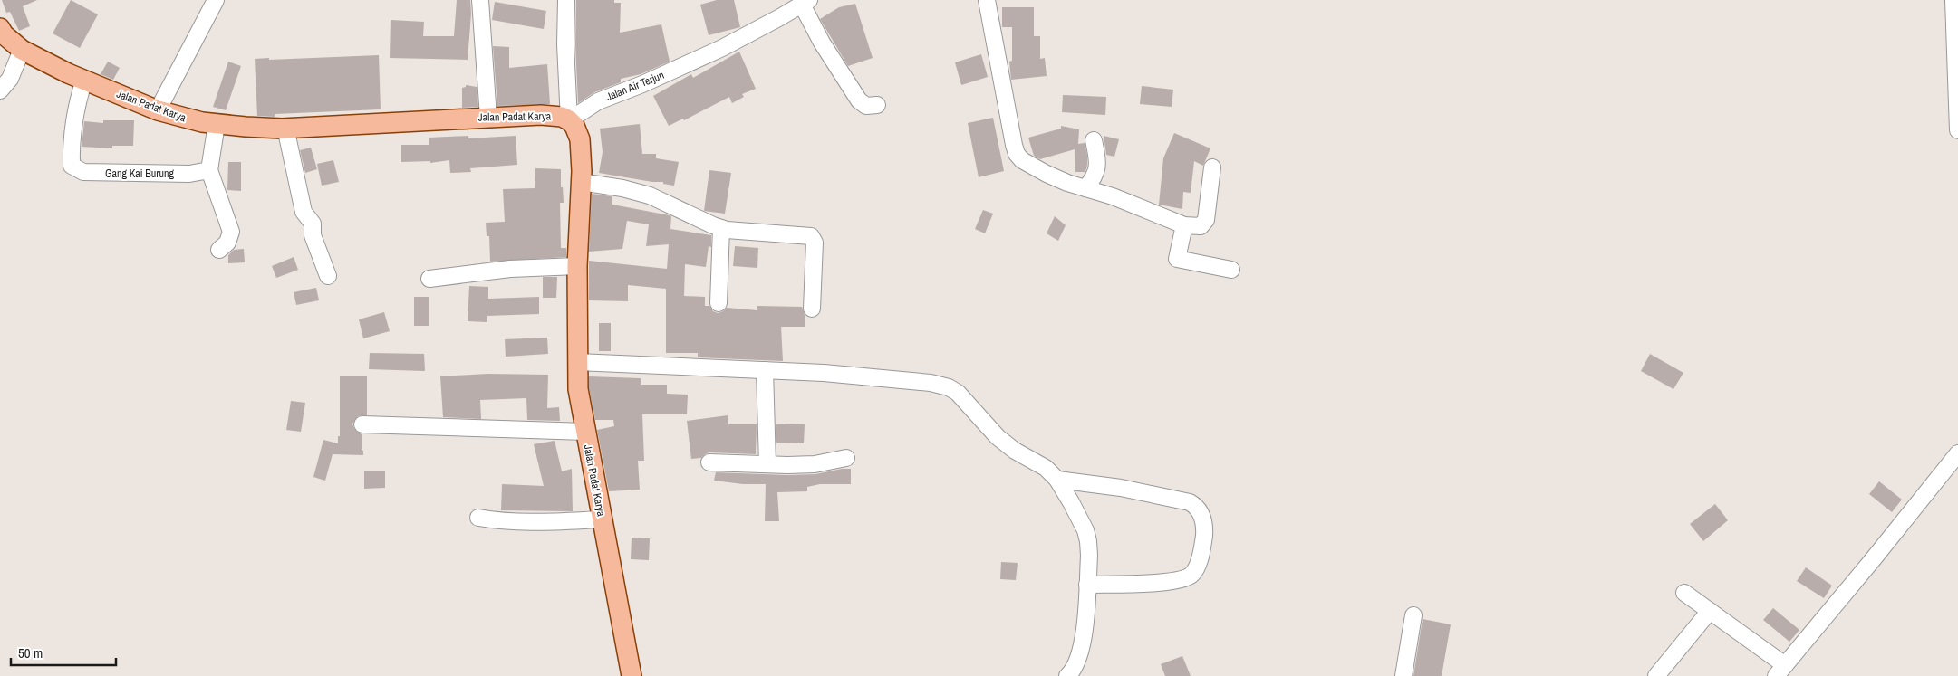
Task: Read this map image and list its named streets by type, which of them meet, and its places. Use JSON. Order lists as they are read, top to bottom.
{
  "streets": {
    "main road": ["Jalan Padat Karya"],
    "street": ["Jalan Air Terjun", "Gang Kai Burung"]
  },
  "crossings": [
    ["Jalan Air Terjun", "Jalan Padat Karya"],
    ["Jalan Padat Karya", "Gang Kai Burung"]
  ],
  "scale_bar": "50 m"
}
